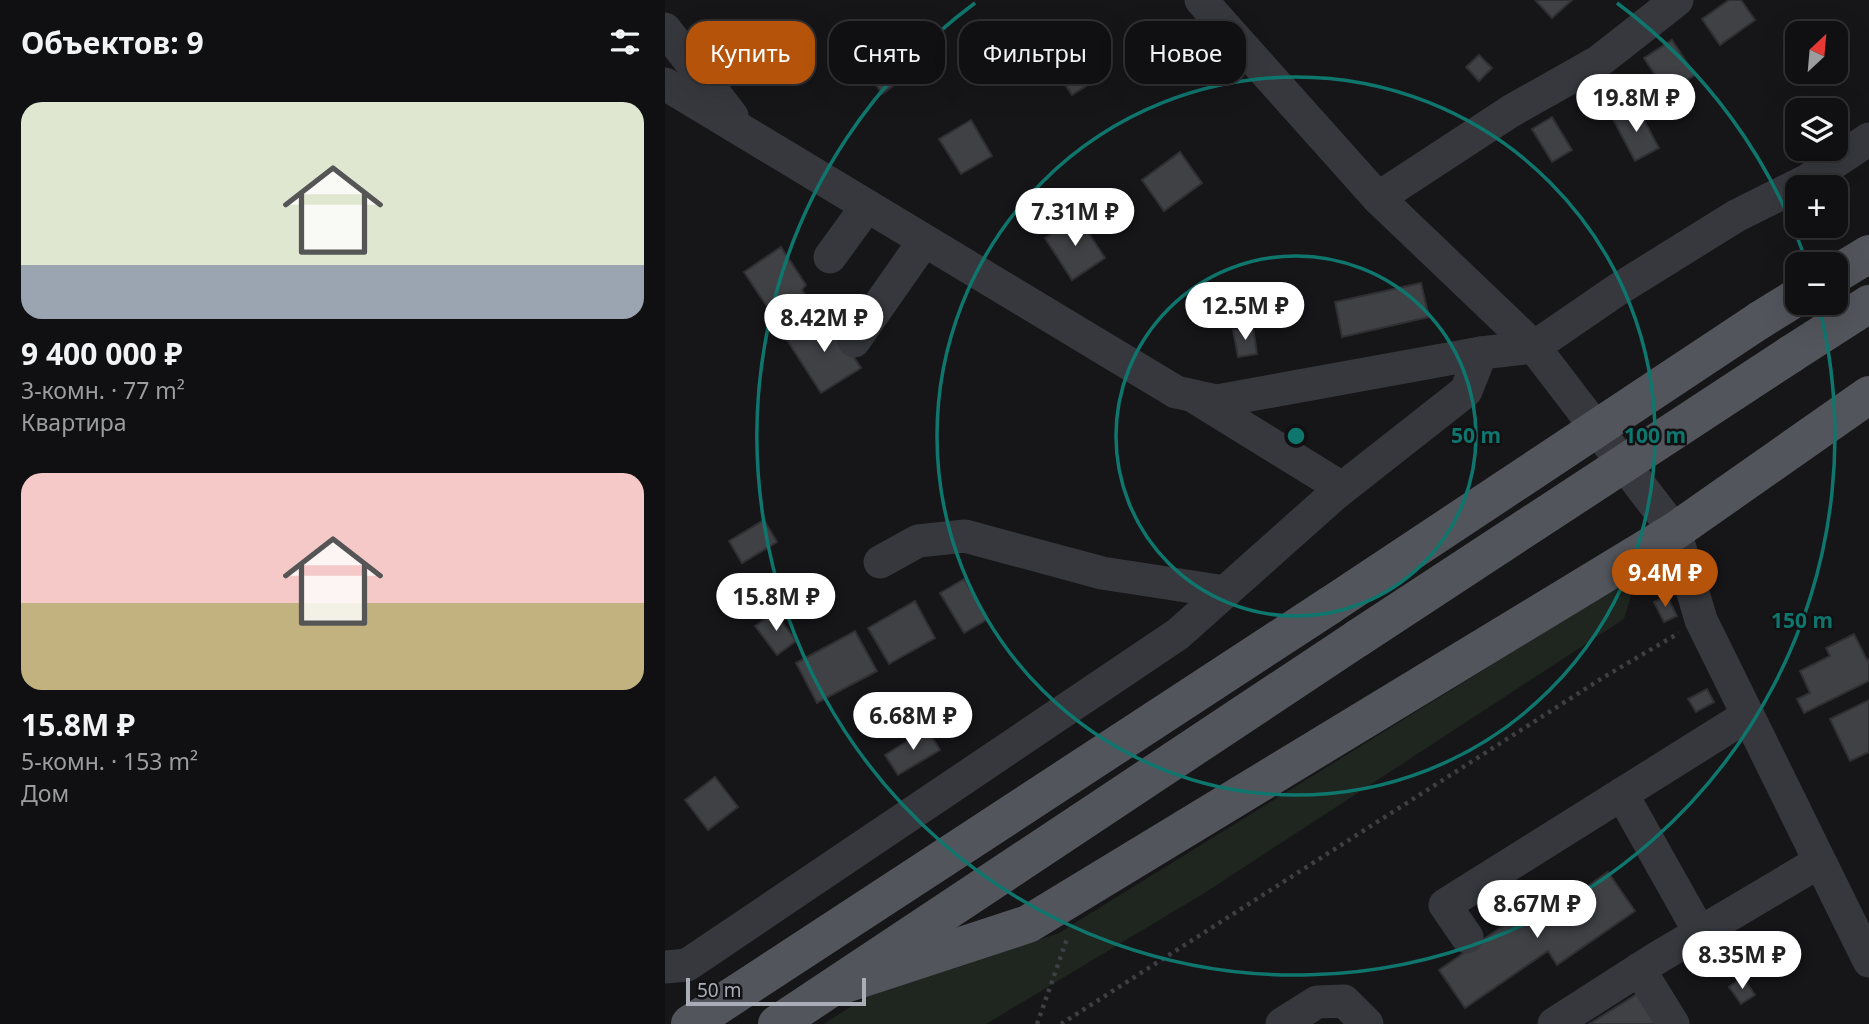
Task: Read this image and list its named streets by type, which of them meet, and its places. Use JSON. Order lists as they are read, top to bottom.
{
  "scale_bar": "50 m",
  "north": "top right",
  "page": {
    "heading": "Объектов: 9",
    "map_buttons": ["+", "−"],
    "chip": [
      "Купить",
      "Снять",
      "Фильтры",
      "Новое"
    ],
    "price": [
      "19.8M ₽",
      "7.31M ₽",
      "12.5M ₽",
      "8.42M ₽",
      "9.4M ₽",
      "15.8M ₽",
      "6.68M ₽",
      "8.67M ₽",
      "8.35M ₽"
    ],
    "list": [
      {
        "name": "9 400 000 ₽",
        "note": "3-комн. · 77 m² · Квартира"
      },
      {
        "name": "15.8M ₽",
        "note": "5-комн. · 153 m² · Дом"
      }
    ],
    "scale": "50 m"
  },
  "rings": ["50 m", "100 m", "150 m"]
}
